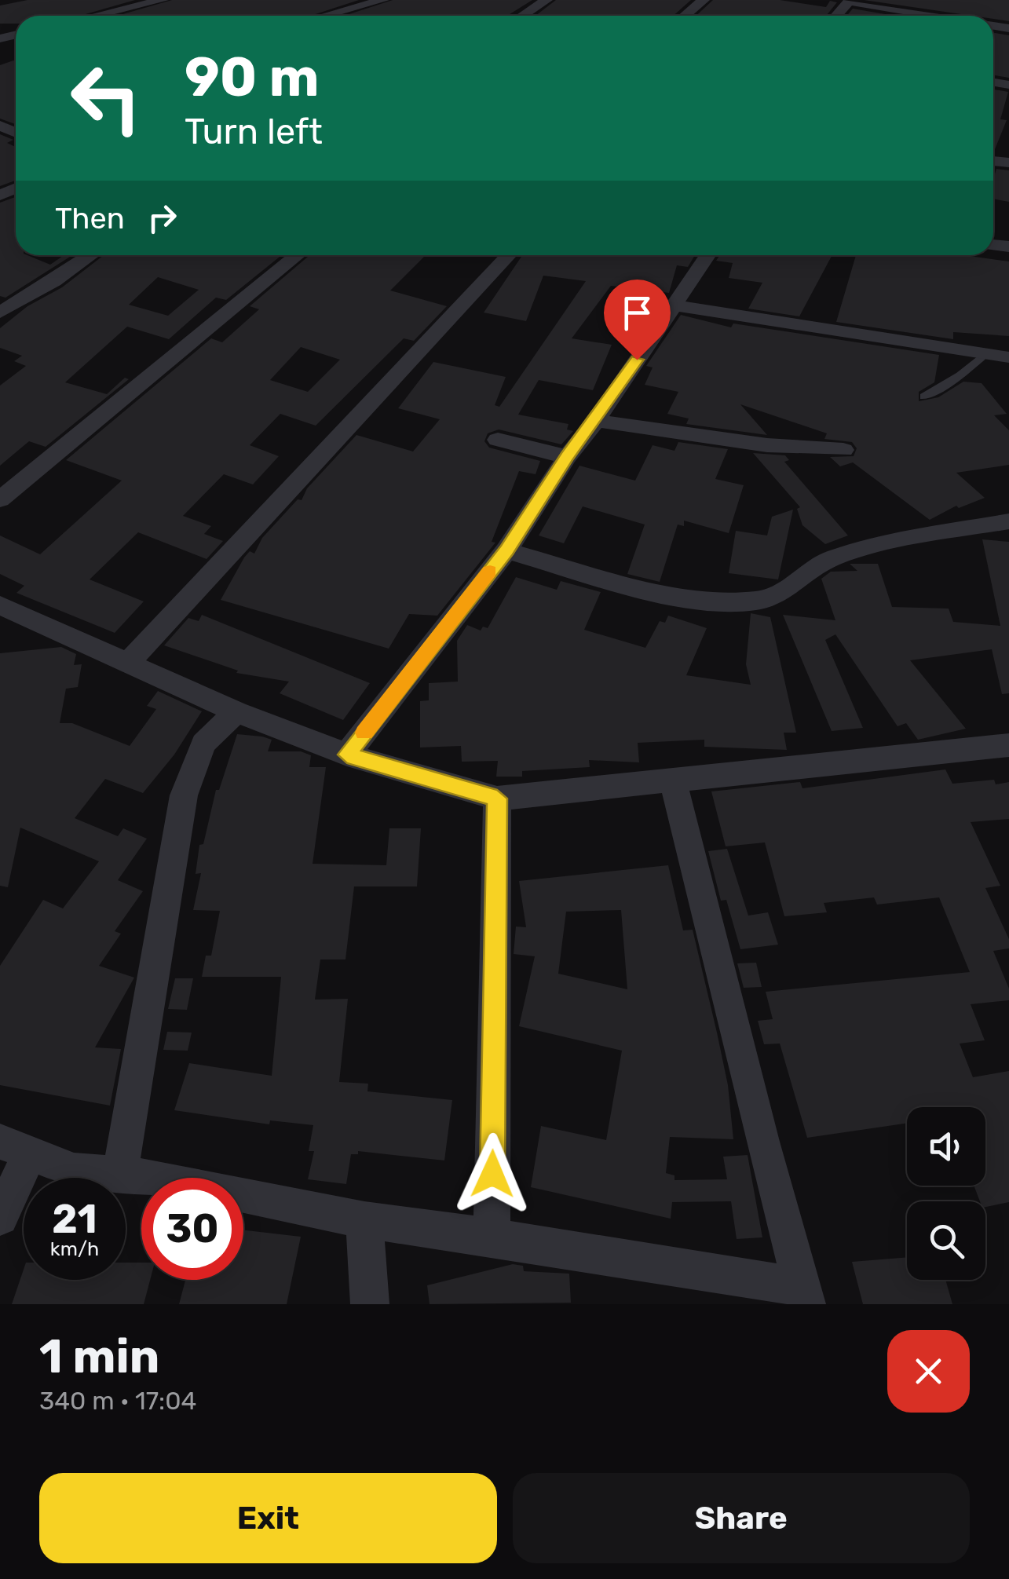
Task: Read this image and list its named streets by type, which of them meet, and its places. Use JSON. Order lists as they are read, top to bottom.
{
  "page": {
    "turn": ["90 m", "Turn left"],
    "then": "Then",
    "speed": "21 km/h",
    "limit": "30",
    "heading": ["1 min", "340 m · 17:04"],
    "buttons": ["Exit", "Share"]
  }
}
